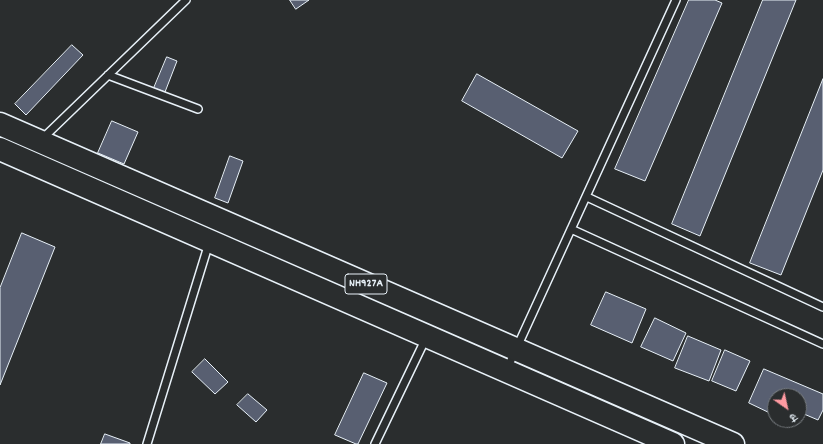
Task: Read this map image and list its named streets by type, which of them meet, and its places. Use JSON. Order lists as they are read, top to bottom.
{
  "streets": {
    "highway": ["NH927A"]
  },
  "north": "bottom right"
}
